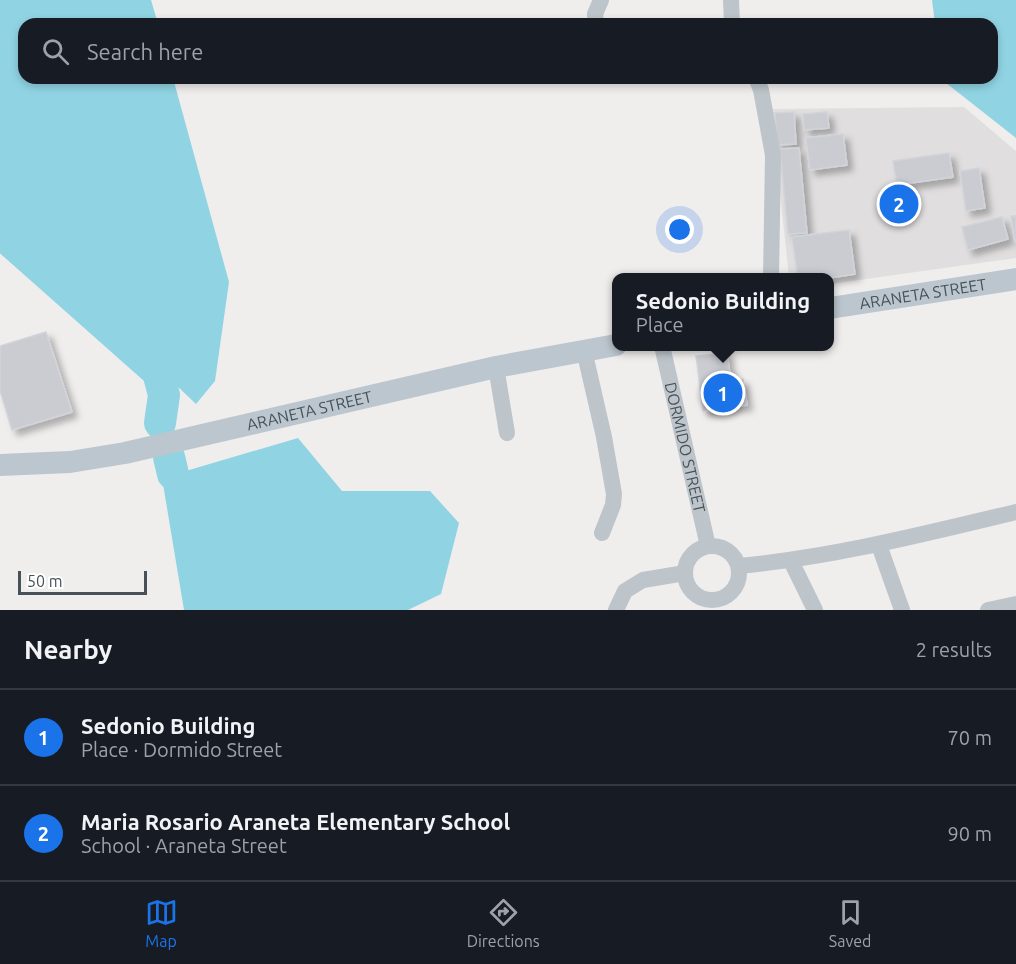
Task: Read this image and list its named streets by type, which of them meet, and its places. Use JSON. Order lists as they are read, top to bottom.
{
  "streets": {
    "main road": ["ARANETA STREET"],
    "street": ["DORMIDO STREET"]
  },
  "scale_bar": "50 m",
  "page": {
    "search": "Search here",
    "pins": ["2", "1"],
    "popup": ["Sedonio Building", "Place"],
    "scale": "50 m",
    "heading": ["Nearby", "2 results"],
    "list": [
      {
        "mark": "1",
        "name": "Sedonio Building",
        "note": "Place · Dormido Street",
        "value": "70 m"
      },
      {
        "mark": "2",
        "name": "Maria Rosario Araneta Elementary School",
        "note": "School · Araneta Street",
        "value": "90 m"
      }
    ],
    "nav": ["Map", "Directions", "Saved"]
  }
}
